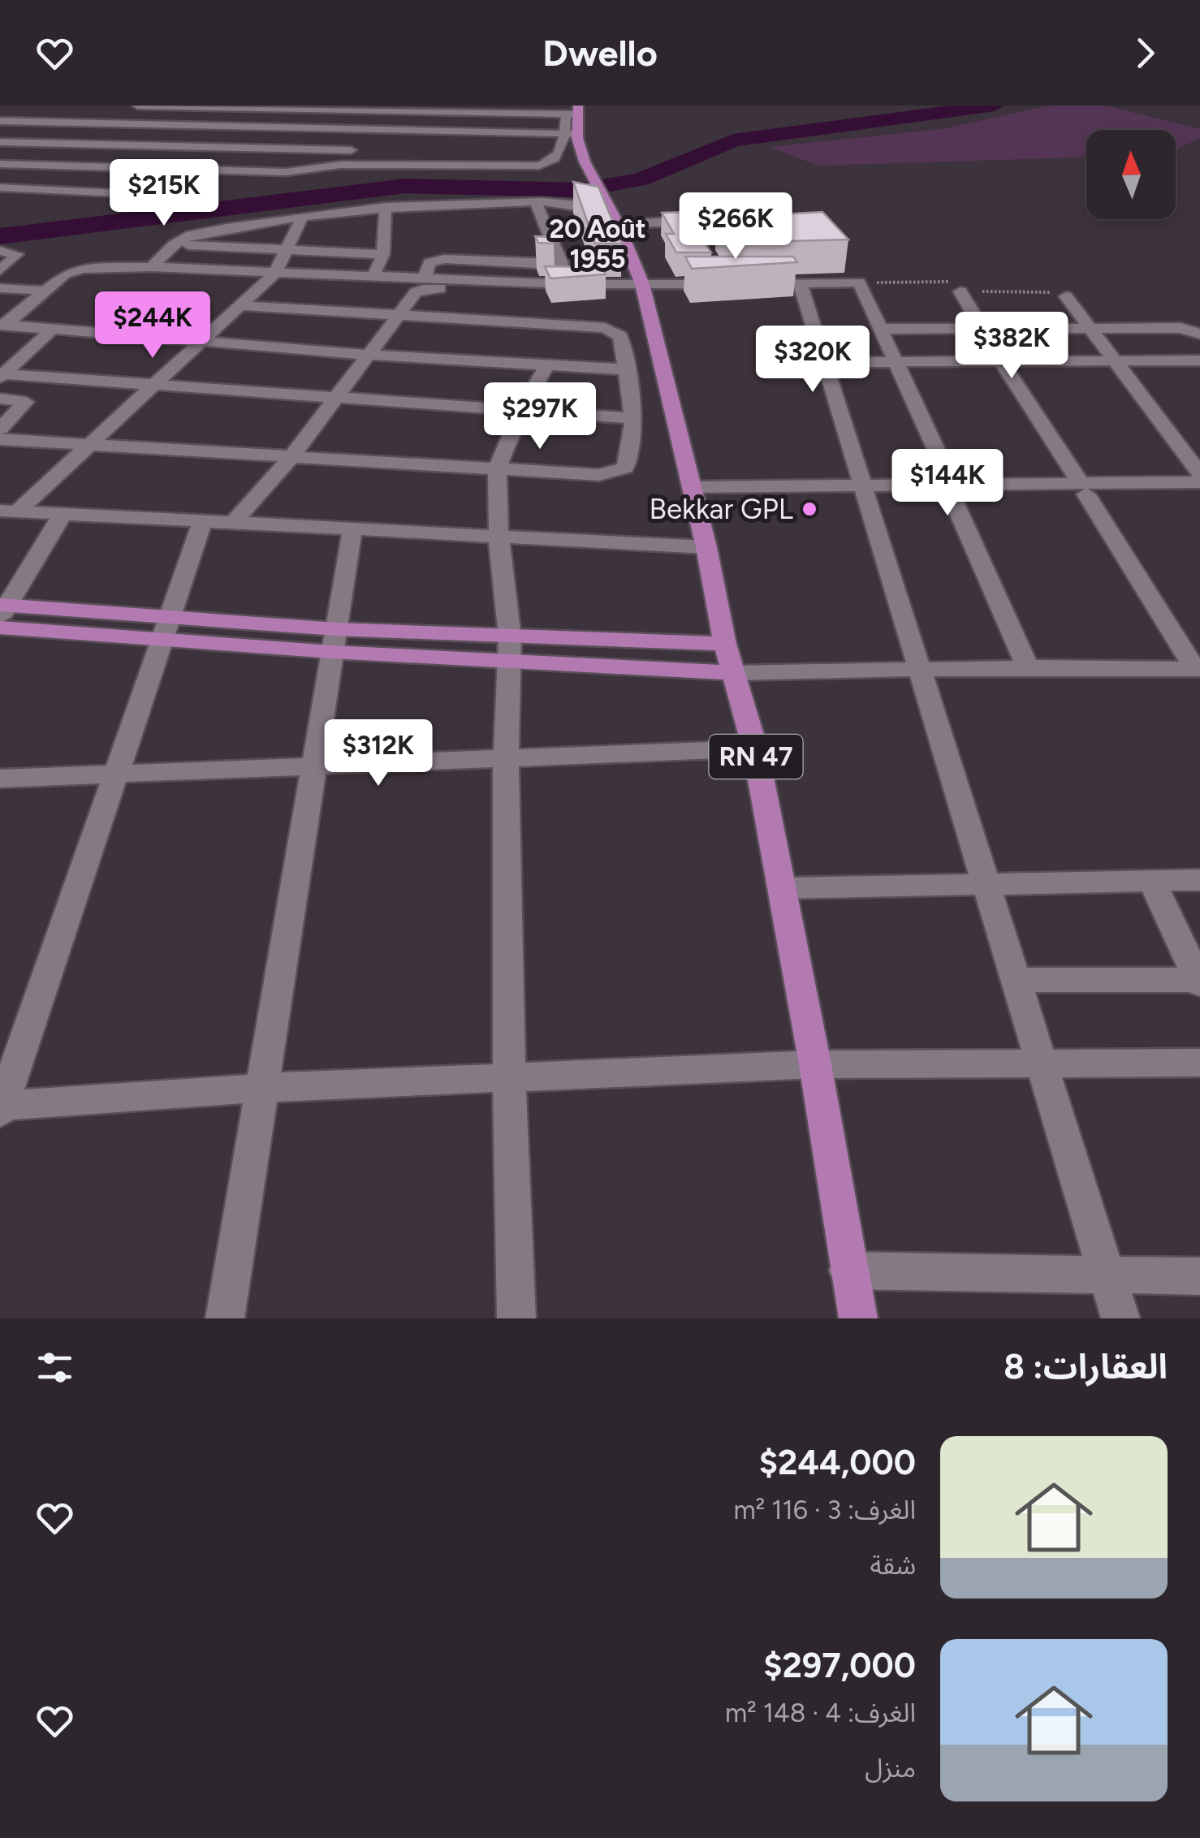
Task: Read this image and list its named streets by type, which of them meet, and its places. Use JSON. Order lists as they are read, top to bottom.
{
  "streets": {
    "main road": ["RN 47"]
  },
  "districts": ["20 Août 1955"],
  "places": ["Bekkar GPL"],
  "north": "top",
  "page": {
    "header": "Dwello",
    "price": [
      "$215K",
      "$266K",
      "$244K",
      "$382K",
      "$320K",
      "$297K",
      "$144K",
      "$312K"
    ],
    "heading": "العقارات: 8",
    "list": [
      {
        "name": "$244,000",
        "note": "الغرف: 3 · 116 m² · شقة"
      },
      {
        "name": "$297,000",
        "note": "الغرف: 4 · 148 m² · منزل"
      }
    ]
  }
}
